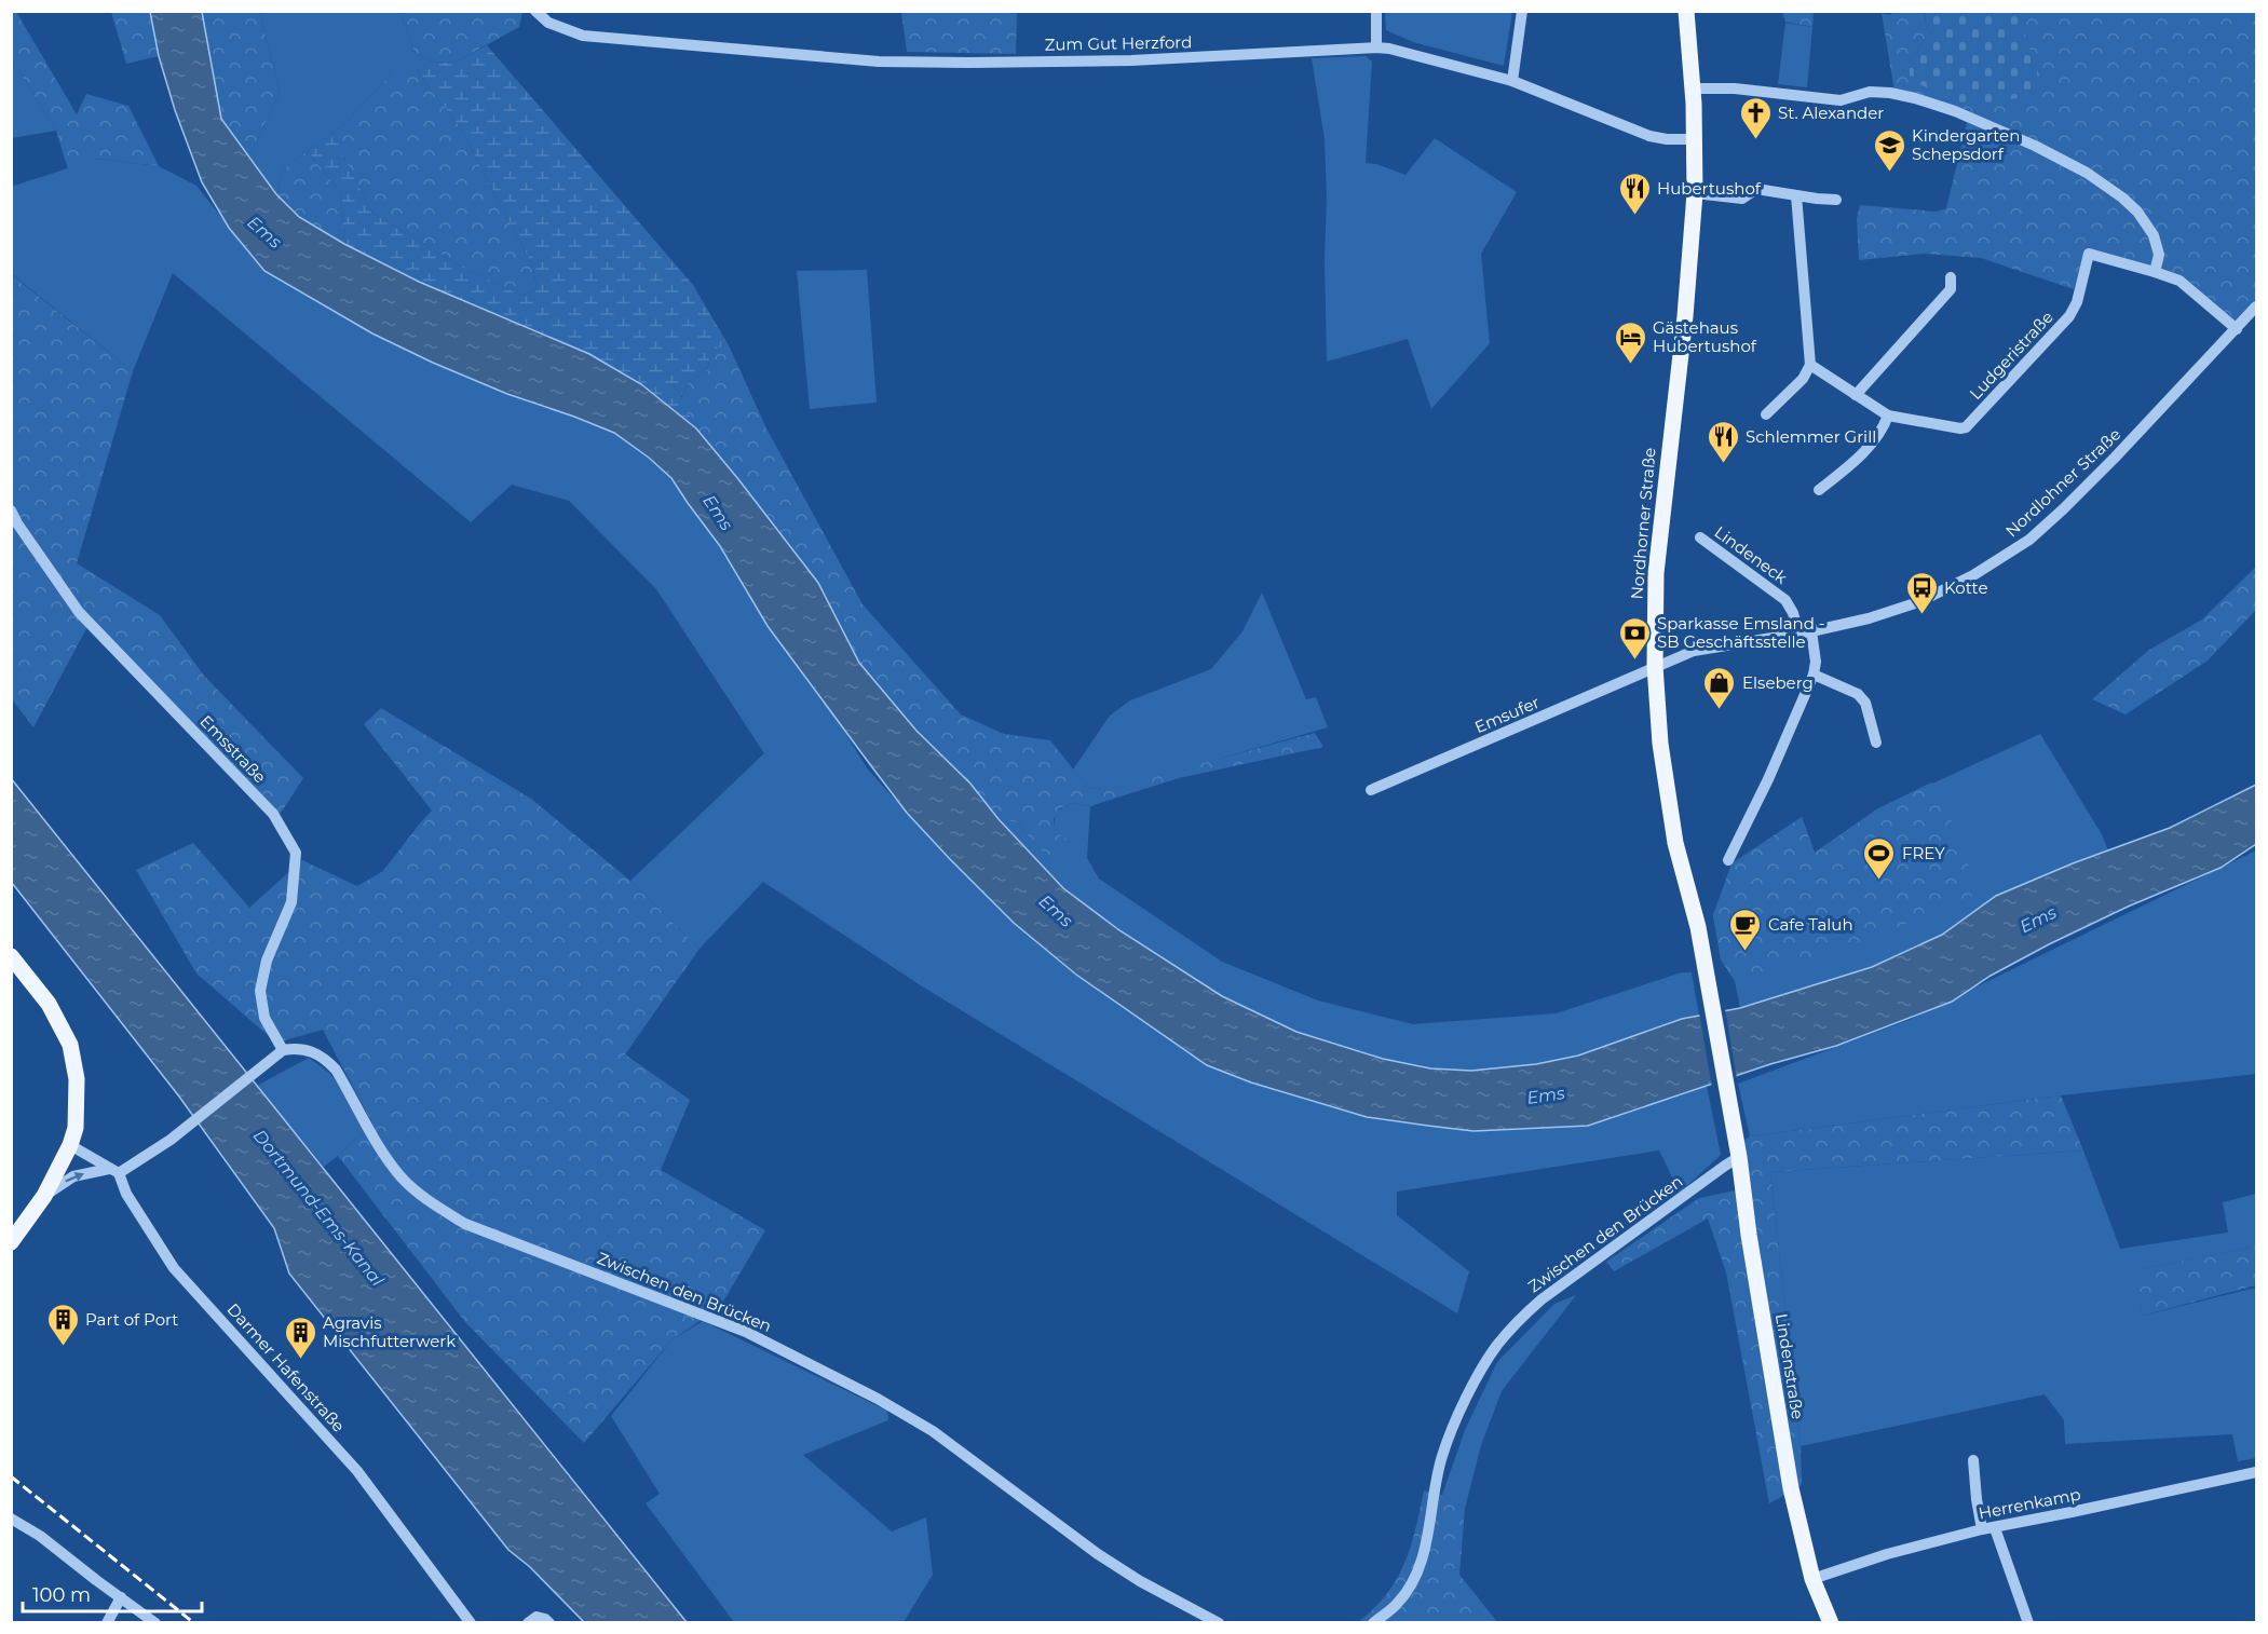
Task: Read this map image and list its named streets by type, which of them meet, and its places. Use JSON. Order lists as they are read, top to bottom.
{
  "streets": {
    "main road": ["Nordhorner Straße", "Lindenstraße"],
    "street": [
      "Zum Gut Herzford",
      "Ludgeristraße",
      "Nordlohner Straße",
      "Lindeneck",
      "Emsufer",
      "Emsstraße",
      "Zwischen den Brücken",
      "Darmer Hafenstraße",
      "Herrenkamp"
    ]
  },
  "crossings": [
    ["Zum Gut Herzford", "Nordhorner Straße"],
    ["Nordlohner Straße", "Nordhorner Straße"],
    ["Nordlohner Straße", "Lindeneck"],
    ["Nordlohner Straße", "Emsufer"],
    ["Nordhorner Straße", "Emsufer"],
    ["Nordhorner Straße", "Lindenstraße"],
    ["Emsstraße", "Zwischen den Brücken"],
    ["Zwischen den Brücken", "Lindenstraße"],
    ["Lindenstraße", "Herrenkamp"]
  ],
  "water": ["Ems", "Dortmund-Ems-Kanal"],
  "places": {
    "church": ["St. Alexander"],
    "school or university": ["Kindergarten Schepsdorf"],
    "restaurant": ["Hubertushof", "Schlemmer Grill"],
    "hotel": ["Gästehaus Hubertushof"],
    "bus stop": ["Kotte"],
    "bank": ["Sparkasse Emsland - SB Geschäftsstelle"],
    "shop": ["Elseberg"],
    "sports": ["FREY"],
    "cafe": ["Cafe Taluh"],
    "building": ["Part of Port", "Agravis Mischfutterwerk"]
  },
  "scale_bar": "100 m"
}
